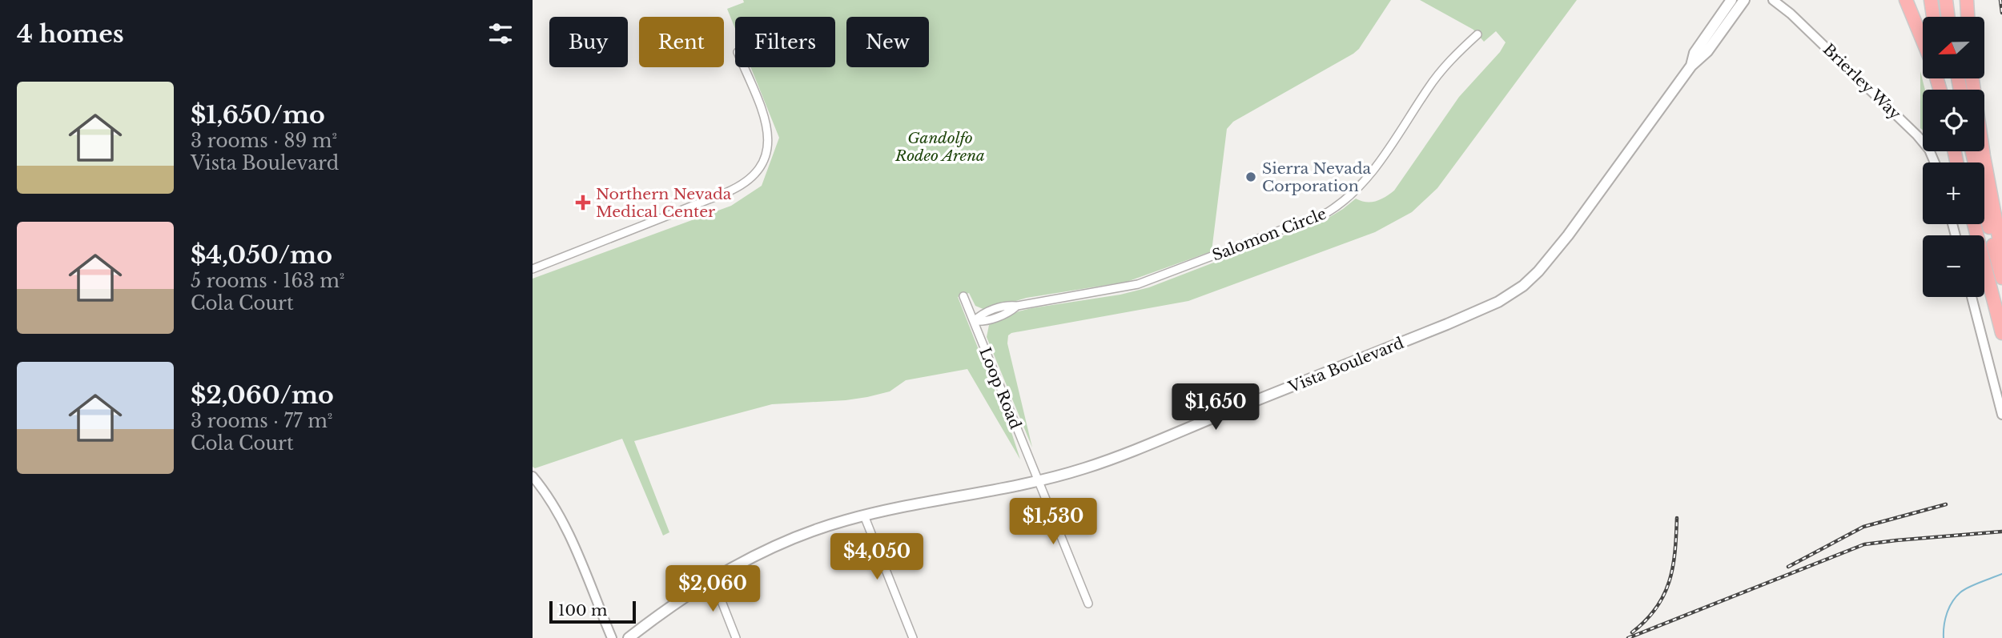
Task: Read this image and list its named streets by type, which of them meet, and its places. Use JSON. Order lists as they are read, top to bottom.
{
  "streets": {
    "main road": ["Vista Boulevard"],
    "street": ["Brierley Way", "Salomon Circle", "Loop Road"]
  },
  "crossings": [
    ["Salomon Circle", "Loop Road"],
    ["Vista Boulevard", "Loop Road"]
  ],
  "parks": ["Gandolfo Rodeo Arena"],
  "places": {
    "other": ["Sierra Nevada Corporation"],
    "health": ["Northern Nevada Medical Center"]
  },
  "scale_bar": "100 m",
  "north": "left",
  "page": {
    "heading": "4 homes",
    "map_buttons": ["+", "−"],
    "chip": [
      "Buy",
      "Rent",
      "Filters",
      "New"
    ],
    "list": [
      {
        "name": "$1,650/mo",
        "note": "3 rooms · 89 m² · Vista Boulevard"
      },
      {
        "name": "$4,050/mo",
        "note": "5 rooms · 163 m² · Cola Court"
      },
      {
        "name": "$2,060/mo",
        "note": "3 rooms · 77 m² · Cola Court"
      }
    ],
    "price": [
      "$1,650",
      "$1,530",
      "$4,050",
      "$2,060"
    ],
    "scale": "100 m"
  }
}
